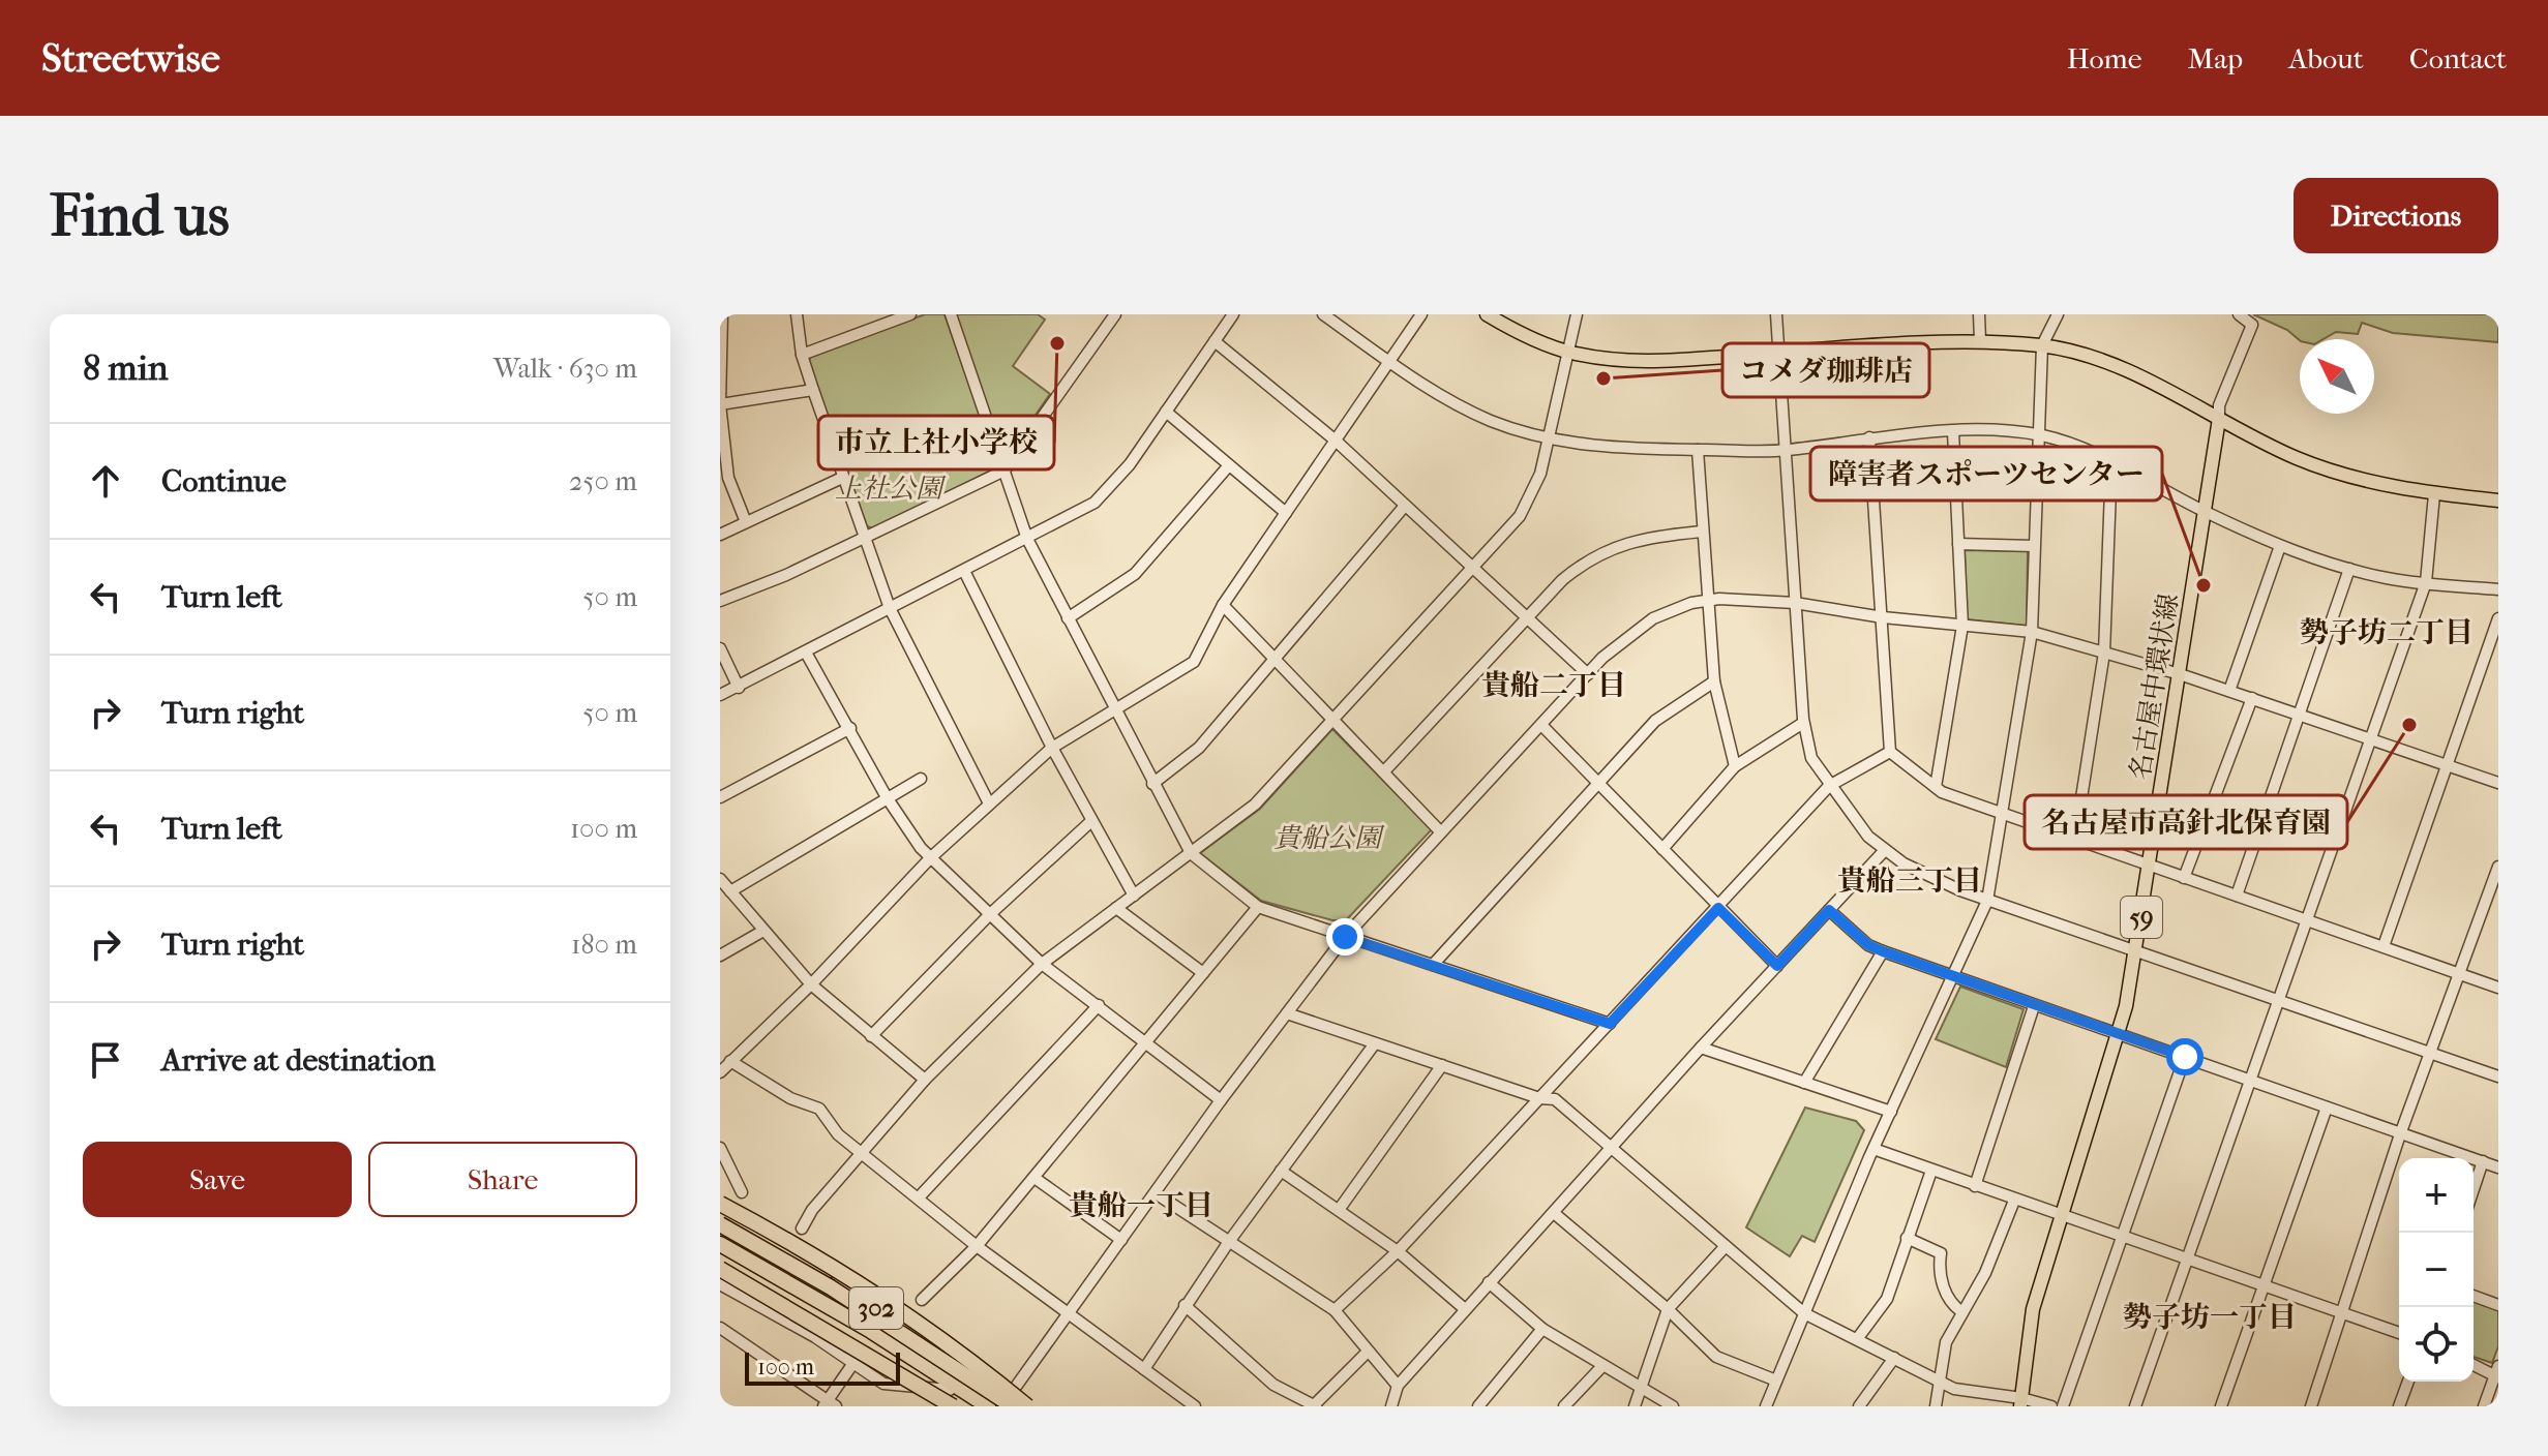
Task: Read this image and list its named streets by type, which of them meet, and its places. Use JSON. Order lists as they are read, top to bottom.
{
  "streets": {
    "highway": ["302"],
    "main road": ["名古屋中環状線", "59"]
  },
  "districts": [
    "勢子坊二丁目",
    "貴船二丁目",
    "貴船三丁目",
    "貴船一丁目",
    "勢子坊一丁目"
  ],
  "parks": ["上社公園", "貴船公園"],
  "places": [
    "市立上社小学校",
    "コメダ珈琲店",
    "障害者スポーツセンター",
    "名古屋市高針北保育園"
  ],
  "scale_bar": "100 m",
  "north": "top left",
  "page": {
    "header": "Streetwise",
    "nav": [
      "Home",
      "Map",
      "About",
      "Contact"
    ],
    "buttons": [
      "Directions",
      ["Save", "Share"]
    ],
    "title": "Find us",
    "heading": ["8 min", "Walk · 630 m"],
    "list": [
      ["Continue", "250 m"],
      ["Turn left", "50 m"],
      ["Turn right", "50 m"],
      ["Turn left", "100 m"],
      ["Turn right", "180 m"],
      "Arrive at destination"
    ],
    "map_buttons": ["+", "−"],
    "scale": "100 m"
  }
}
